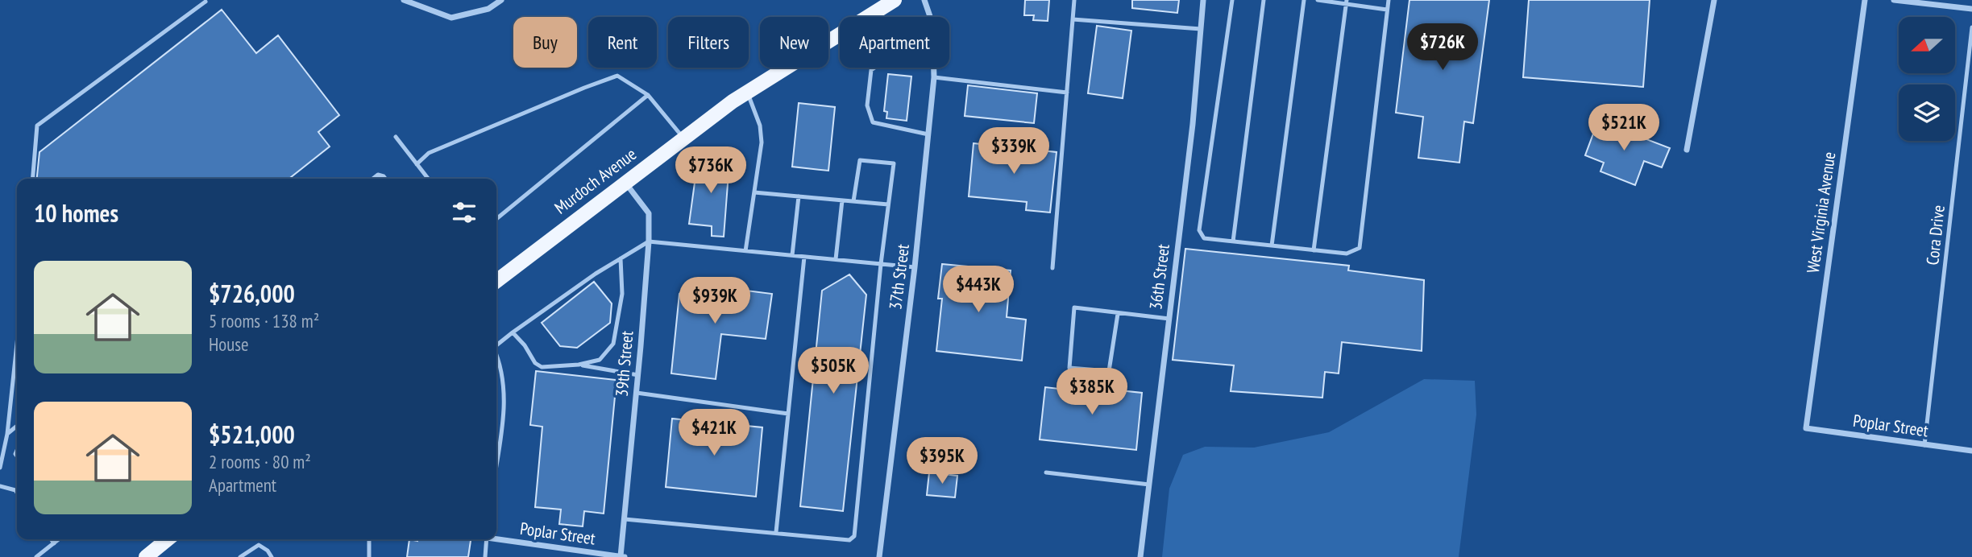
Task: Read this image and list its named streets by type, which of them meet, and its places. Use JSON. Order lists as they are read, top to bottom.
{
  "streets": {
    "main road": ["Murdoch Avenue"],
    "street": [
      "West Virginia Avenue",
      "37th Street",
      "36th Street",
      "39th Street",
      "Poplar Street"
    ],
    "lane": ["Cora Drive"]
  },
  "crossings": [
    ["Murdoch Avenue", "39th Street"],
    ["West Virginia Avenue", "Poplar Street"],
    ["Cora Drive", "Poplar Street"],
    ["39th Street", "Poplar Street"]
  ],
  "north": "left",
  "page": {
    "chip": [
      "Buy",
      "Rent",
      "Filters",
      "New",
      "Apartment"
    ],
    "price": [
      "$726K",
      "$521K",
      "$339K",
      "$736K",
      "$443K",
      "$939K",
      "$505K",
      "$385K",
      "$421K",
      "$395K"
    ],
    "heading": "10 homes",
    "list": [
      {
        "name": "$726,000",
        "note": "5 rooms · 138 m² · House"
      },
      {
        "name": "$521,000",
        "note": "2 rooms · 80 m² · Apartment"
      }
    ]
  }
}
